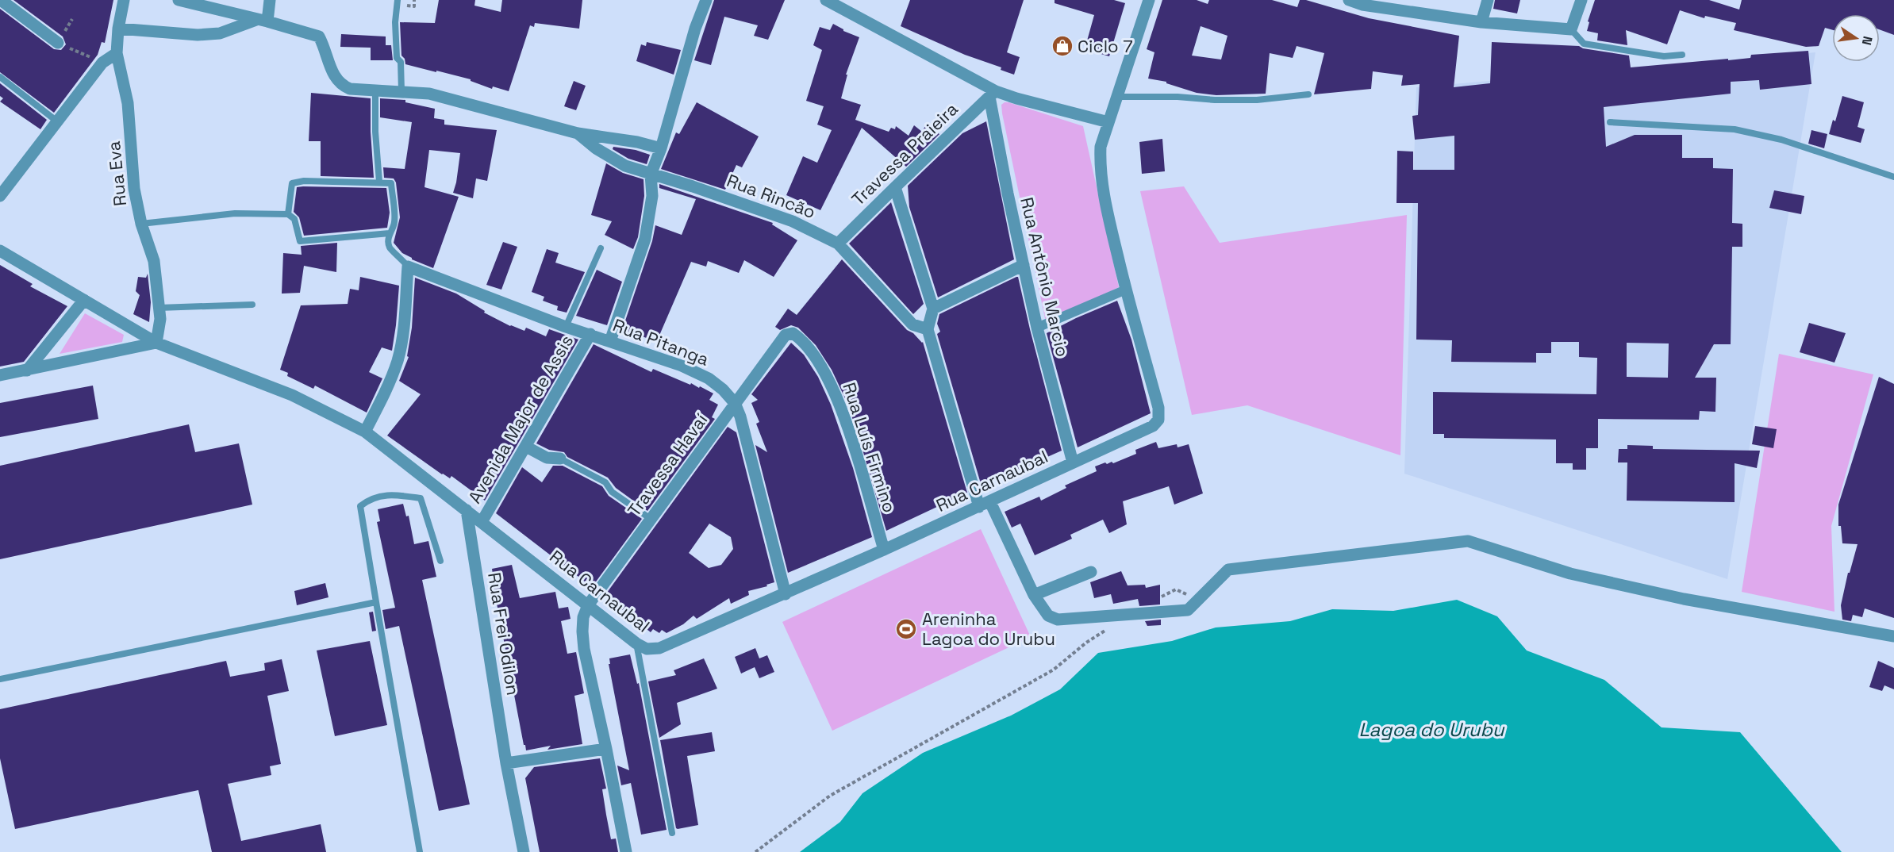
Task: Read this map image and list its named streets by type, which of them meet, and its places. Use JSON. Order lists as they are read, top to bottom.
{
  "streets": {
    "street": [
      "Travessa Praieira",
      "Rua Eva",
      "Rua Rincão",
      "Rua Antônio Marcio",
      "Rua Pitanga",
      "Avenida Major de Assis",
      "Rua Luís Firmino",
      "Travessa Havaí",
      "Rua Carnaubal",
      "Rua Frei Odilon"
    ]
  },
  "crossings": [
    ["Travessa Praieira", "Rua Rincão"],
    ["Travessa Praieira", "Rua Antônio Marcio"],
    ["Rua Eva", "Rua Carnaubal"],
    ["Rua Antônio Marcio", "Rua Carnaubal"],
    ["Rua Pitanga", "Avenida Major de Assis"],
    ["Rua Pitanga", "Travessa Havaí"],
    ["Rua Pitanga", "Rua Carnaubal"],
    ["Avenida Major de Assis", "Rua Carnaubal"],
    ["Rua Luís Firmino", "Travessa Havaí"],
    ["Rua Luís Firmino", "Rua Carnaubal"],
    ["Travessa Havaí", "Rua Carnaubal"],
    ["Rua Carnaubal", "Rua Frei Odilon"]
  ],
  "water": ["Lagoa do Urubu"],
  "places": {
    "shop": ["Ciclo 7"],
    "sports": ["Areninha Lagoa do Urubu"]
  },
  "north": "right"
}
